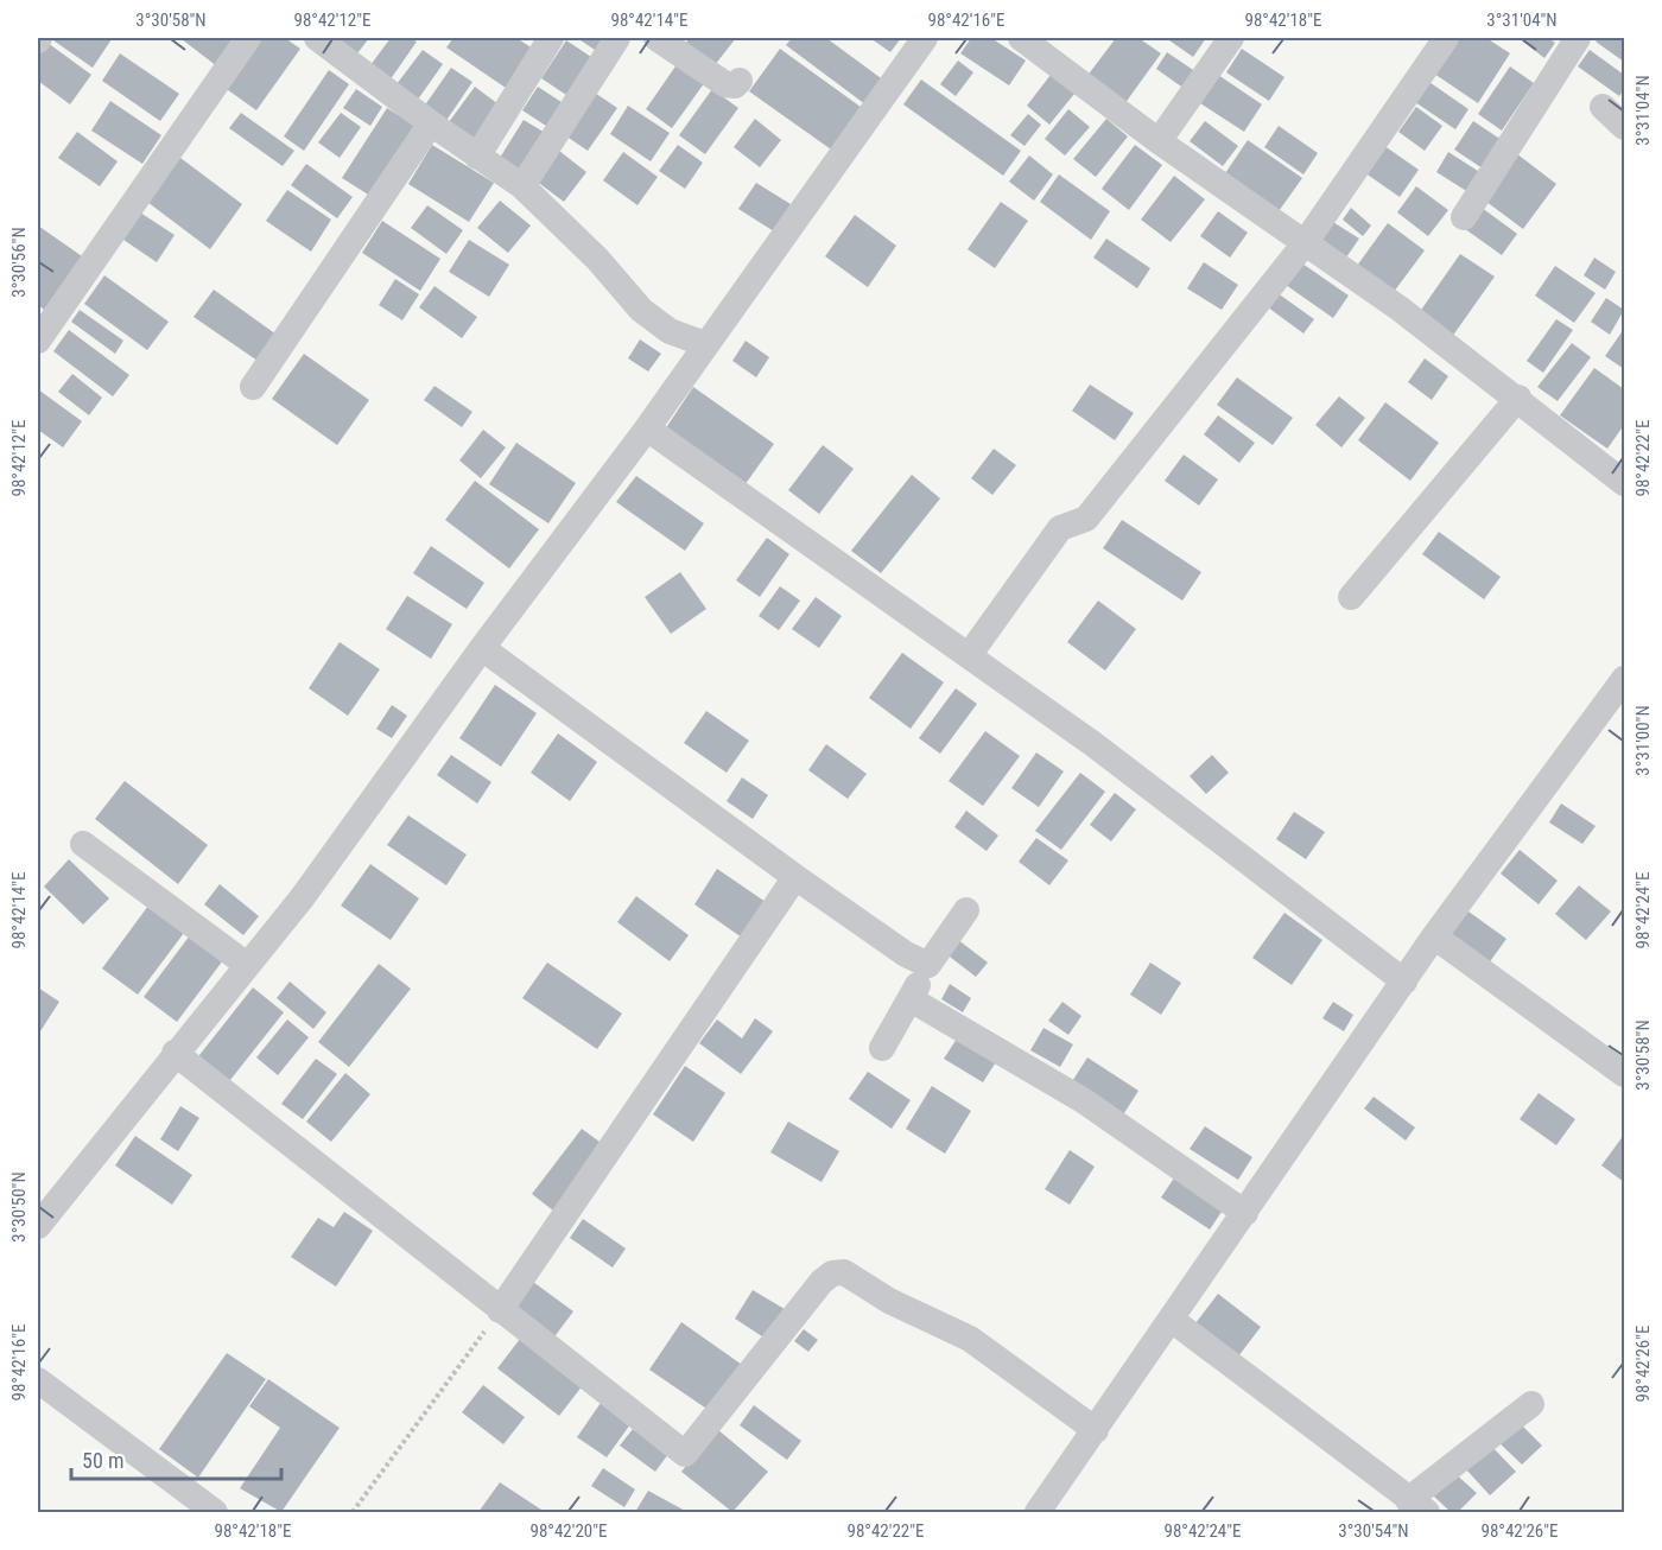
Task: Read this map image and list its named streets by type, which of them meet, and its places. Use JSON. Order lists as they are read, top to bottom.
{
  "scale_bar": "50 m",
  "coordinates": [
    "3°30'58\"N",
    "98°42'12\"E",
    "98°42'14\"E",
    "98°42'16\"E",
    "98°42'18\"E",
    "3°31'04\"N",
    "3°30'56\"N",
    "98°42'22\"E",
    "3°31'00\"N",
    "98°42'24\"E",
    "3°30'50\"N",
    "98°42'26\"E",
    "98°42'20\"E",
    "3°30'54\"N"
  ]
}
